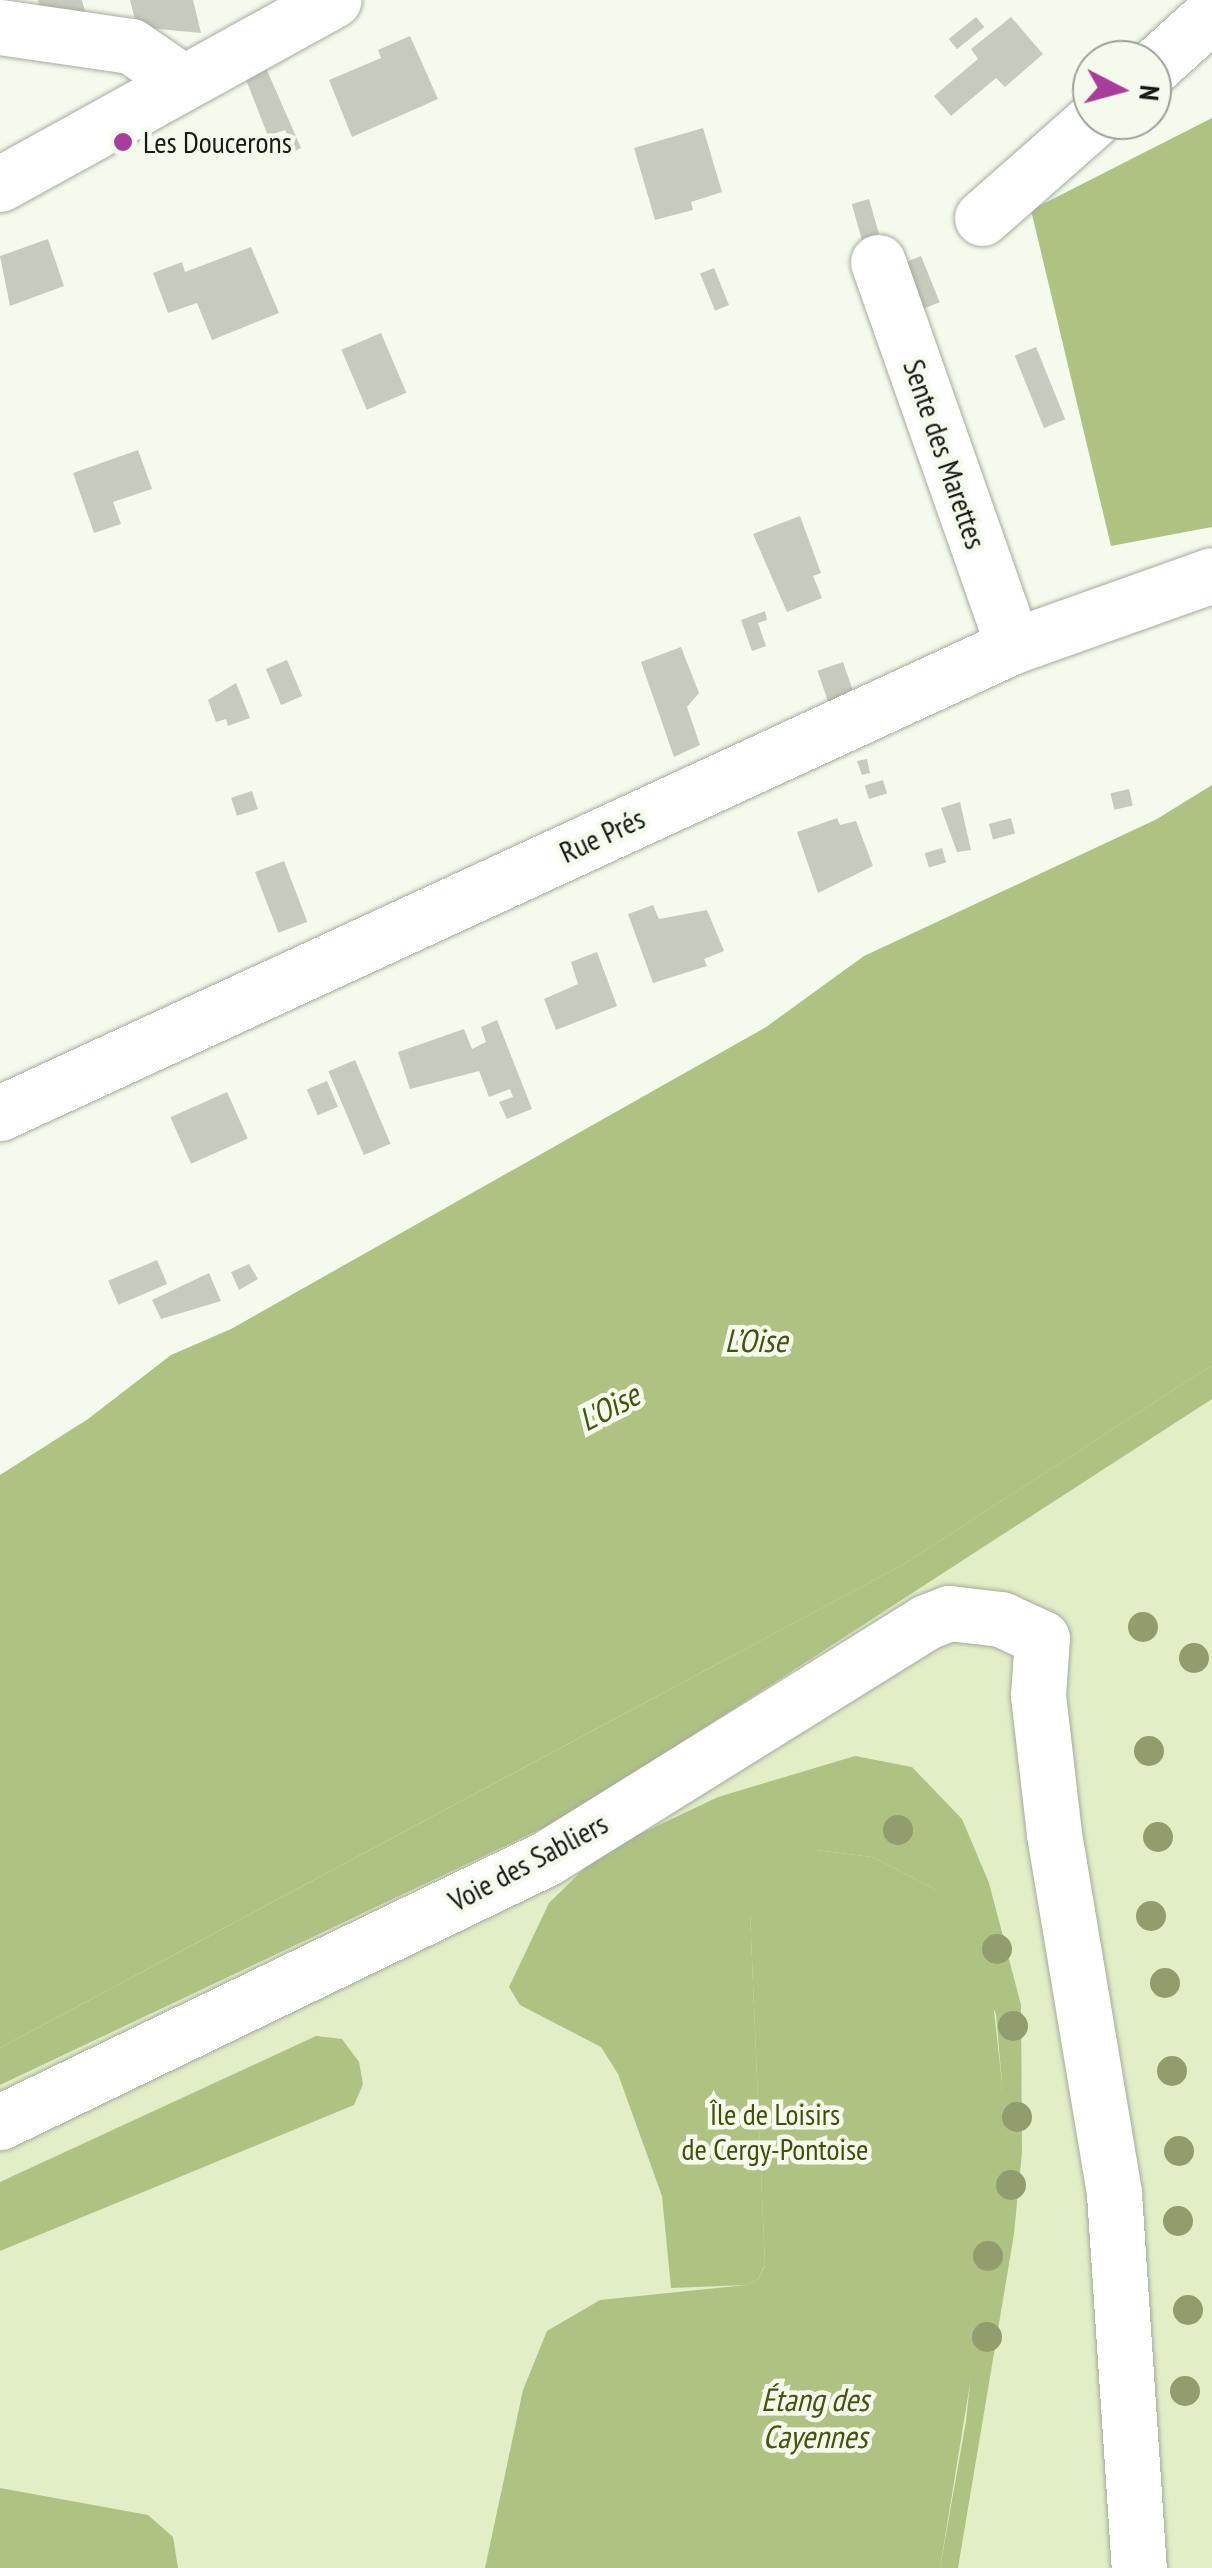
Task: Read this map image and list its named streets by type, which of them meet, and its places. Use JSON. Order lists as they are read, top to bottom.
{
  "streets": {
    "street": ["Sente des Marettes", "Rue Prés", "Voie des Sabliers"]
  },
  "crossings": [
    ["Sente des Marettes", "Rue Prés"]
  ],
  "water": ["L’Oise", "L'Oise", "Étang des Cayennes"],
  "parks": ["Île de Loisirs de Cergy-Pontoise"],
  "places": ["Les Doucerons"],
  "north": "right"
}
